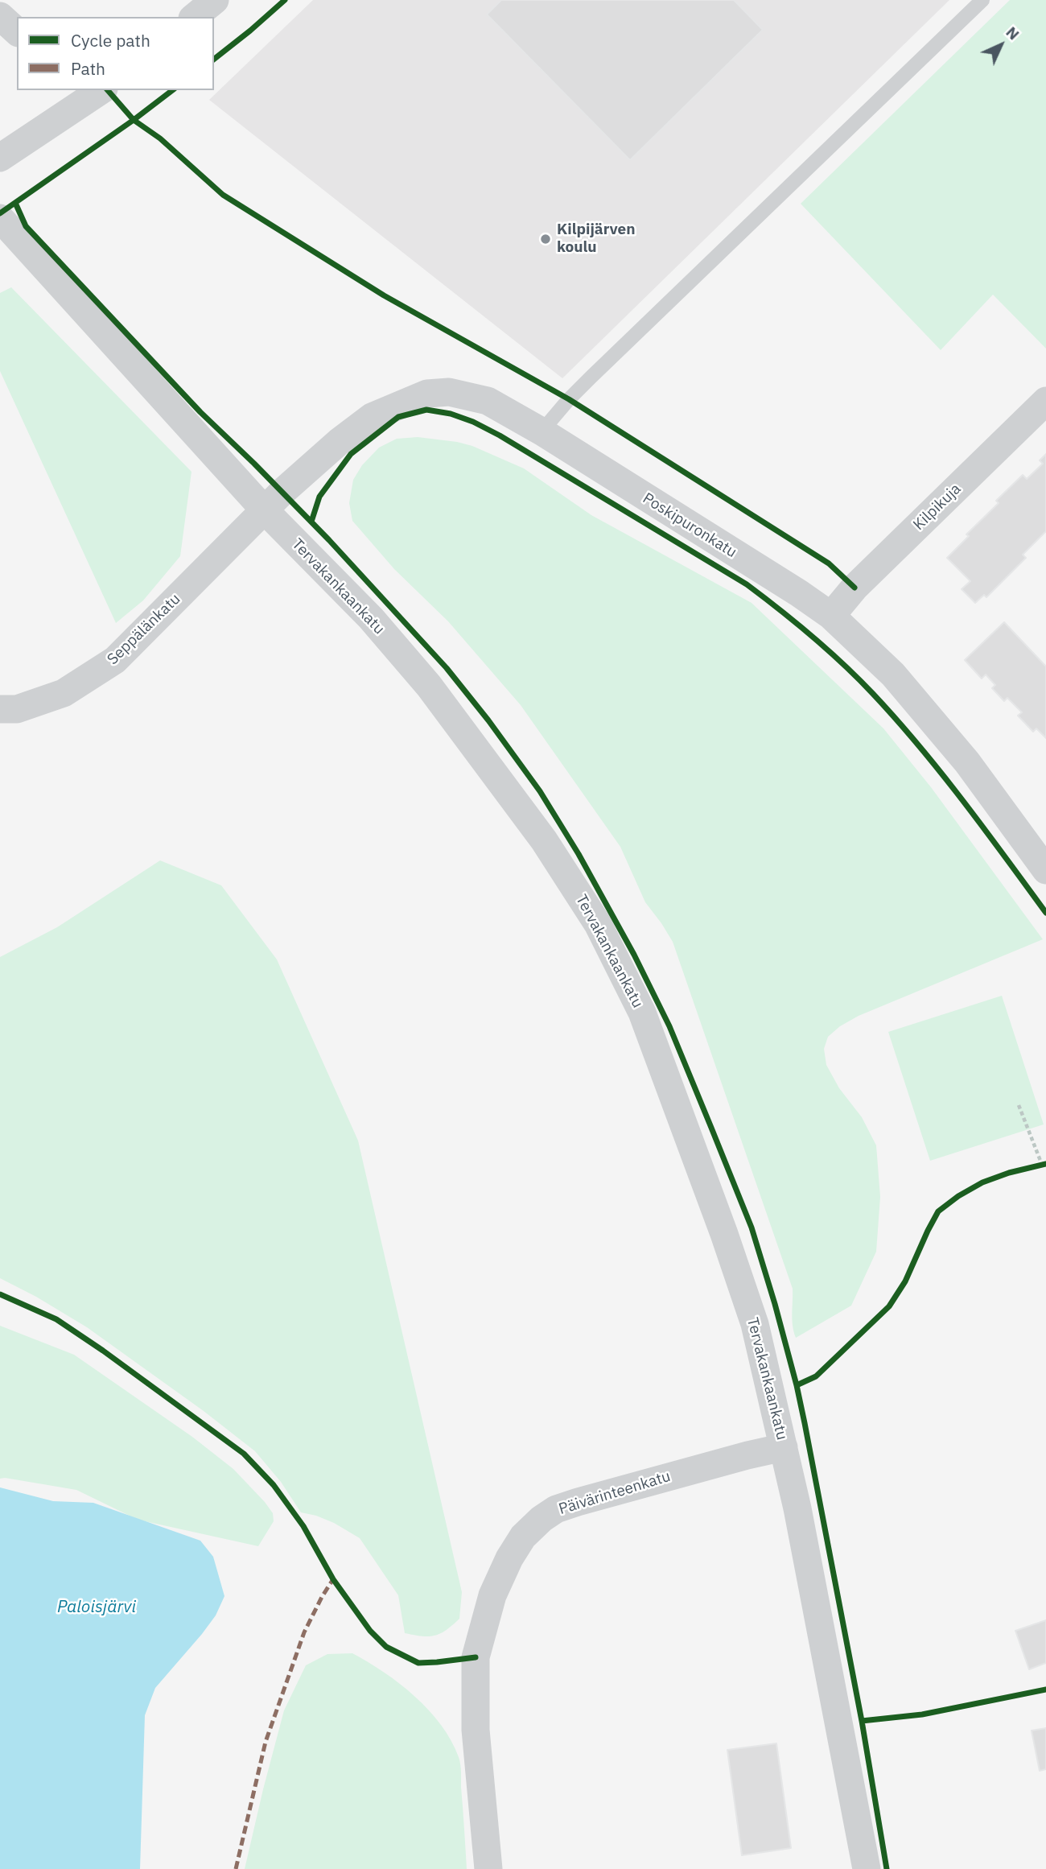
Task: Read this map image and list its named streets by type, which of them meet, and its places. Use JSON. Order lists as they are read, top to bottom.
{
  "streets": {
    "street": [
      "Kilpikuja",
      "Poskipuronkatu",
      "Tervakankaankatu",
      "Seppälänkatu",
      "Päivärinteenkatu"
    ]
  },
  "crossings": [
    ["Kilpikuja", "Poskipuronkatu"],
    ["Poskipuronkatu", "Tervakankaankatu"],
    ["Poskipuronkatu", "Seppälänkatu"],
    ["Tervakankaankatu", "Seppälänkatu"],
    ["Tervakankaankatu", "Päivärinteenkatu"]
  ],
  "water": ["Paloisjärvi"],
  "places": ["Kilpijärven koulu"],
  "legend": ["Cycle path", "Path"],
  "north": "top right"
}
